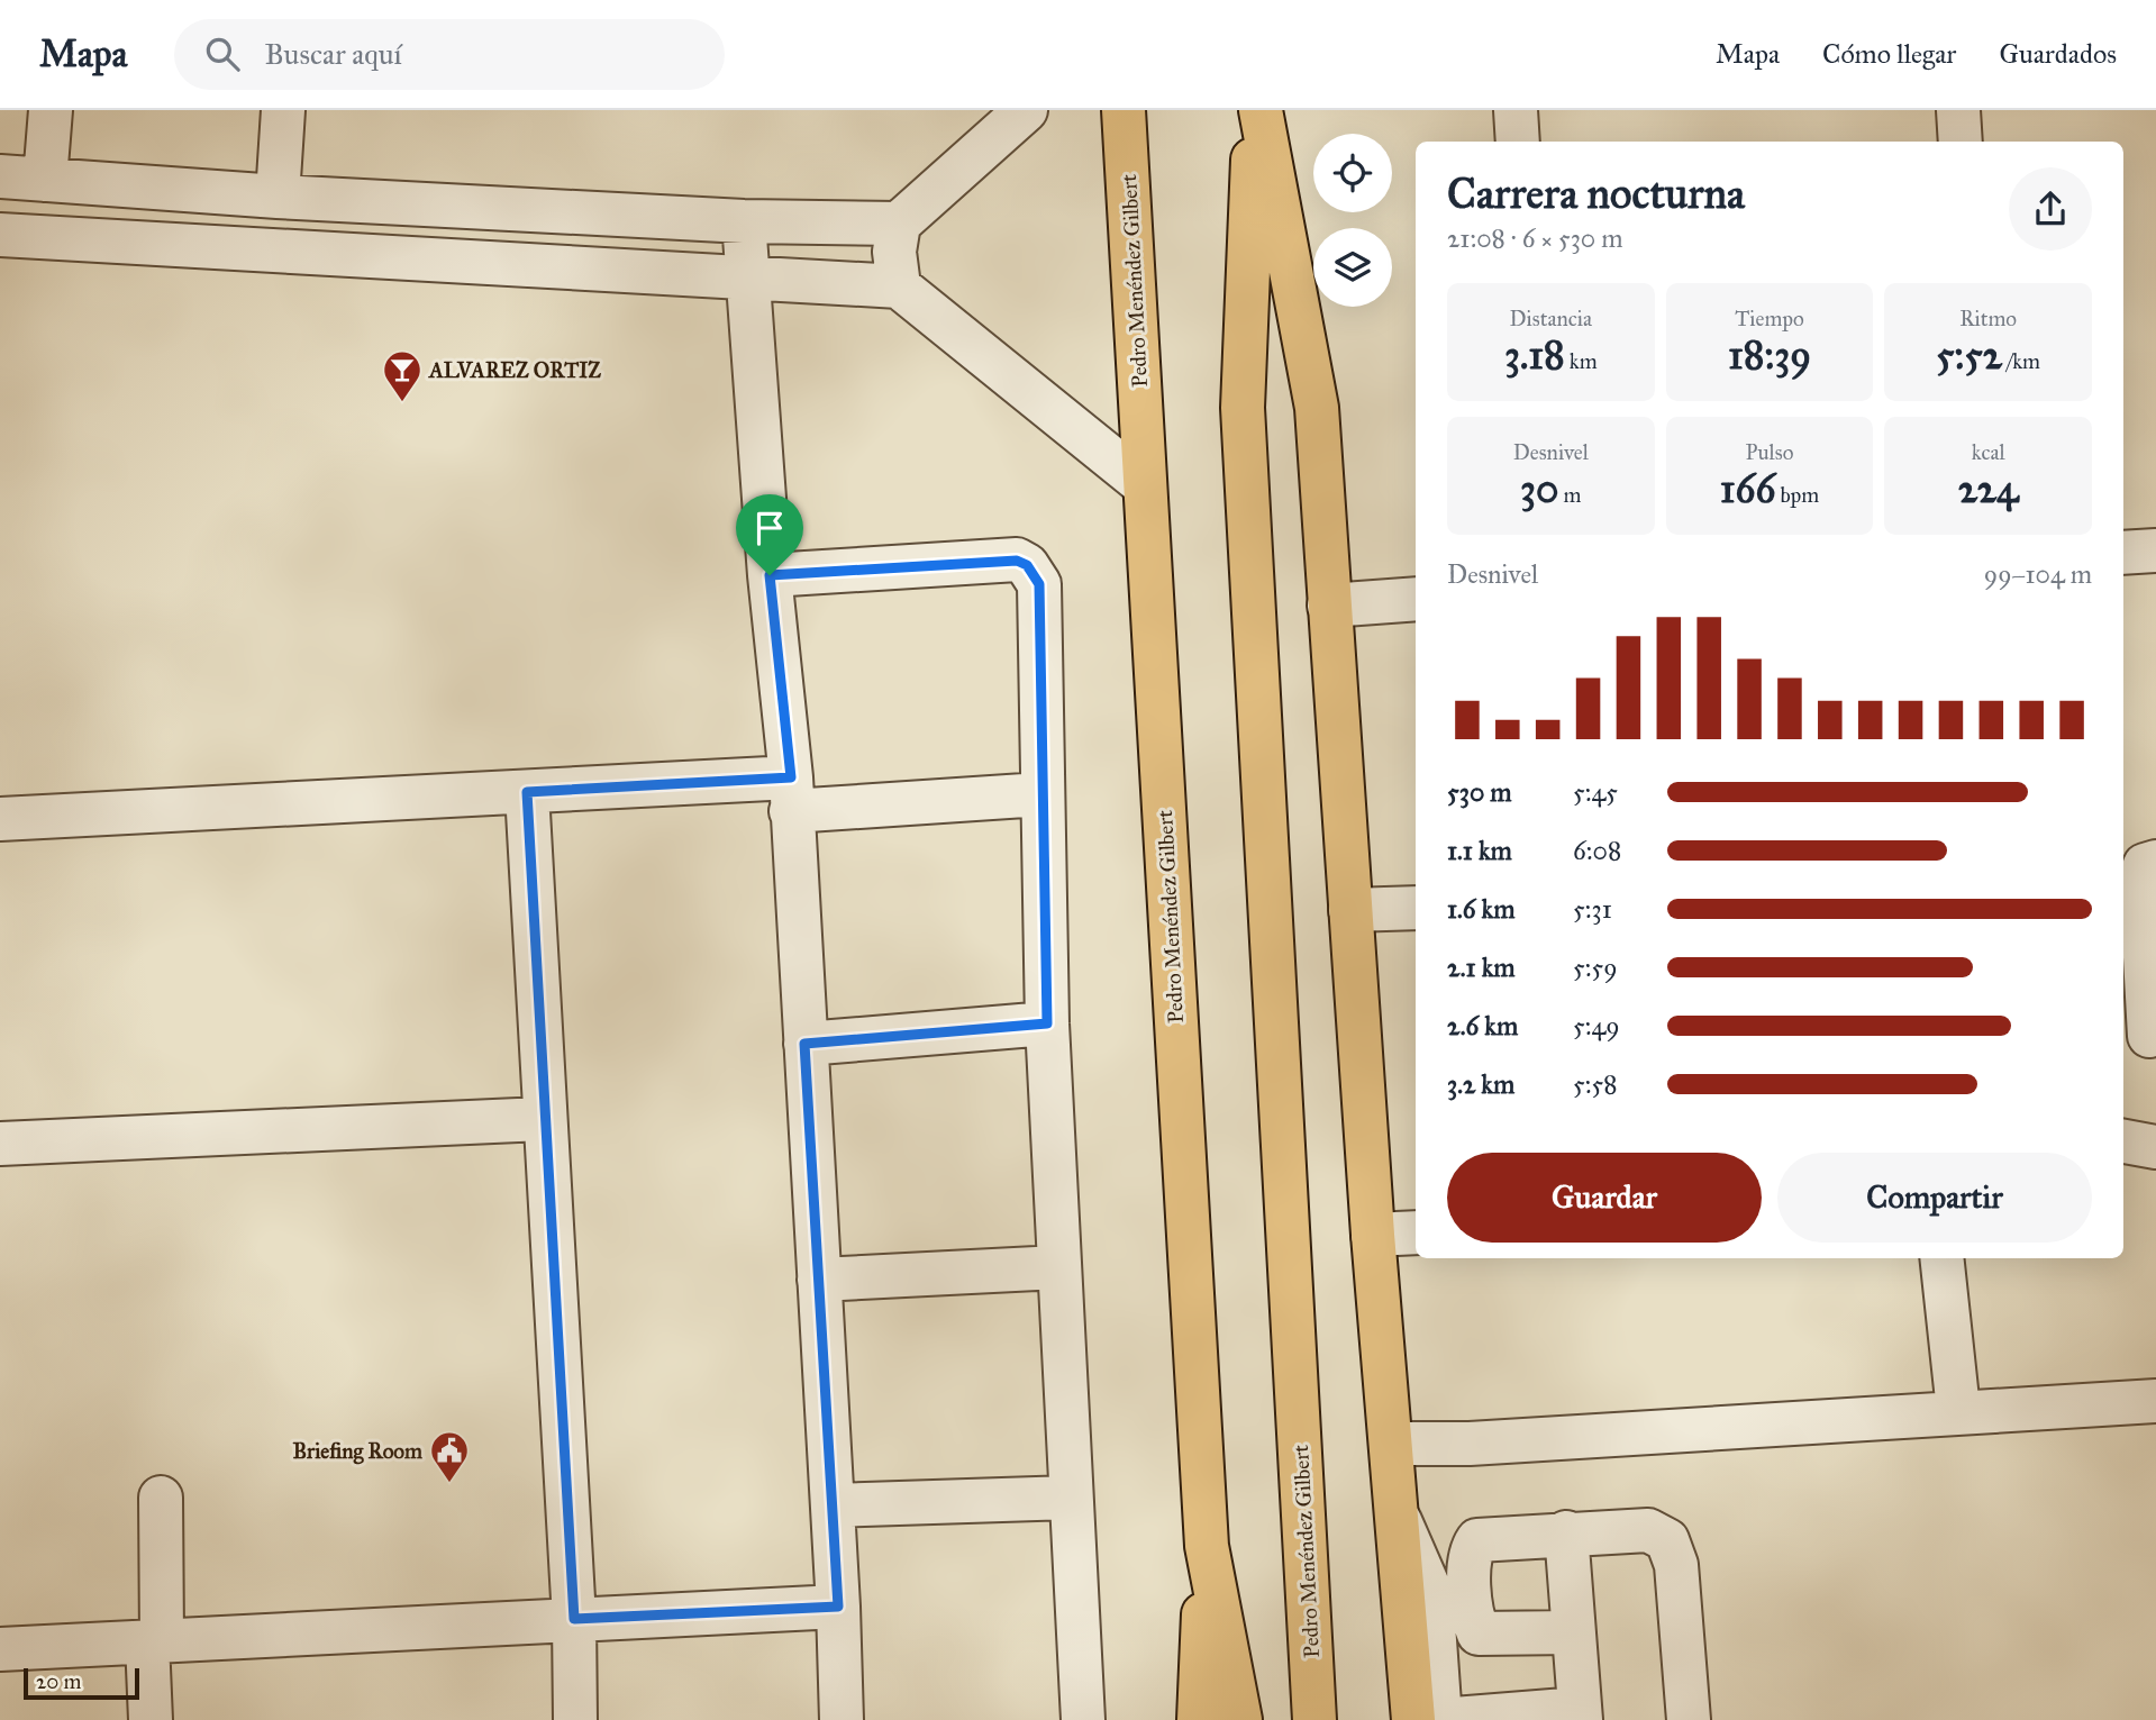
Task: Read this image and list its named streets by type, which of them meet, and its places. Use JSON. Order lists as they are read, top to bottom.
{
  "streets": {
    "main road": ["Pedro Menéndez Gilbert"]
  },
  "places": {
    "bar": ["ALVAREZ ORTIZ"],
    "public building": ["Briefing Room"]
  },
  "scale_bar": "20 m",
  "page": {
    "header": "Mapa",
    "search": "Buscar aquí",
    "nav": ["Mapa", "Cómo llegar", "Guardados"],
    "heading": ["Carrera nocturna", "21:08 · 6 × 530 m"],
    "stats": [
      ["Distancia", "3.18 km"],
      ["Tiempo", "18:39"],
      ["Ritmo", "5:52 /km"],
      ["Desnivel", "30 m"],
      ["Pulso", "166 bpm"],
      ["kcal", "224"]
    ],
    "chart": ["Desnivel", "99–104 m"],
    "list": [
      {
        "name": "530 m",
        "note": "5:45"
      },
      {
        "name": "1.1 km",
        "note": "6:08"
      },
      {
        "name": "1.6 km",
        "note": "5:31"
      },
      {
        "name": "2.1 km",
        "note": "5:59"
      },
      {
        "name": "2.6 km",
        "note": "5:49"
      },
      {
        "name": "3.2 km",
        "note": "5:58"
      }
    ],
    "buttons": ["Guardar", "Compartir"],
    "scale": "20 m"
  }
}
